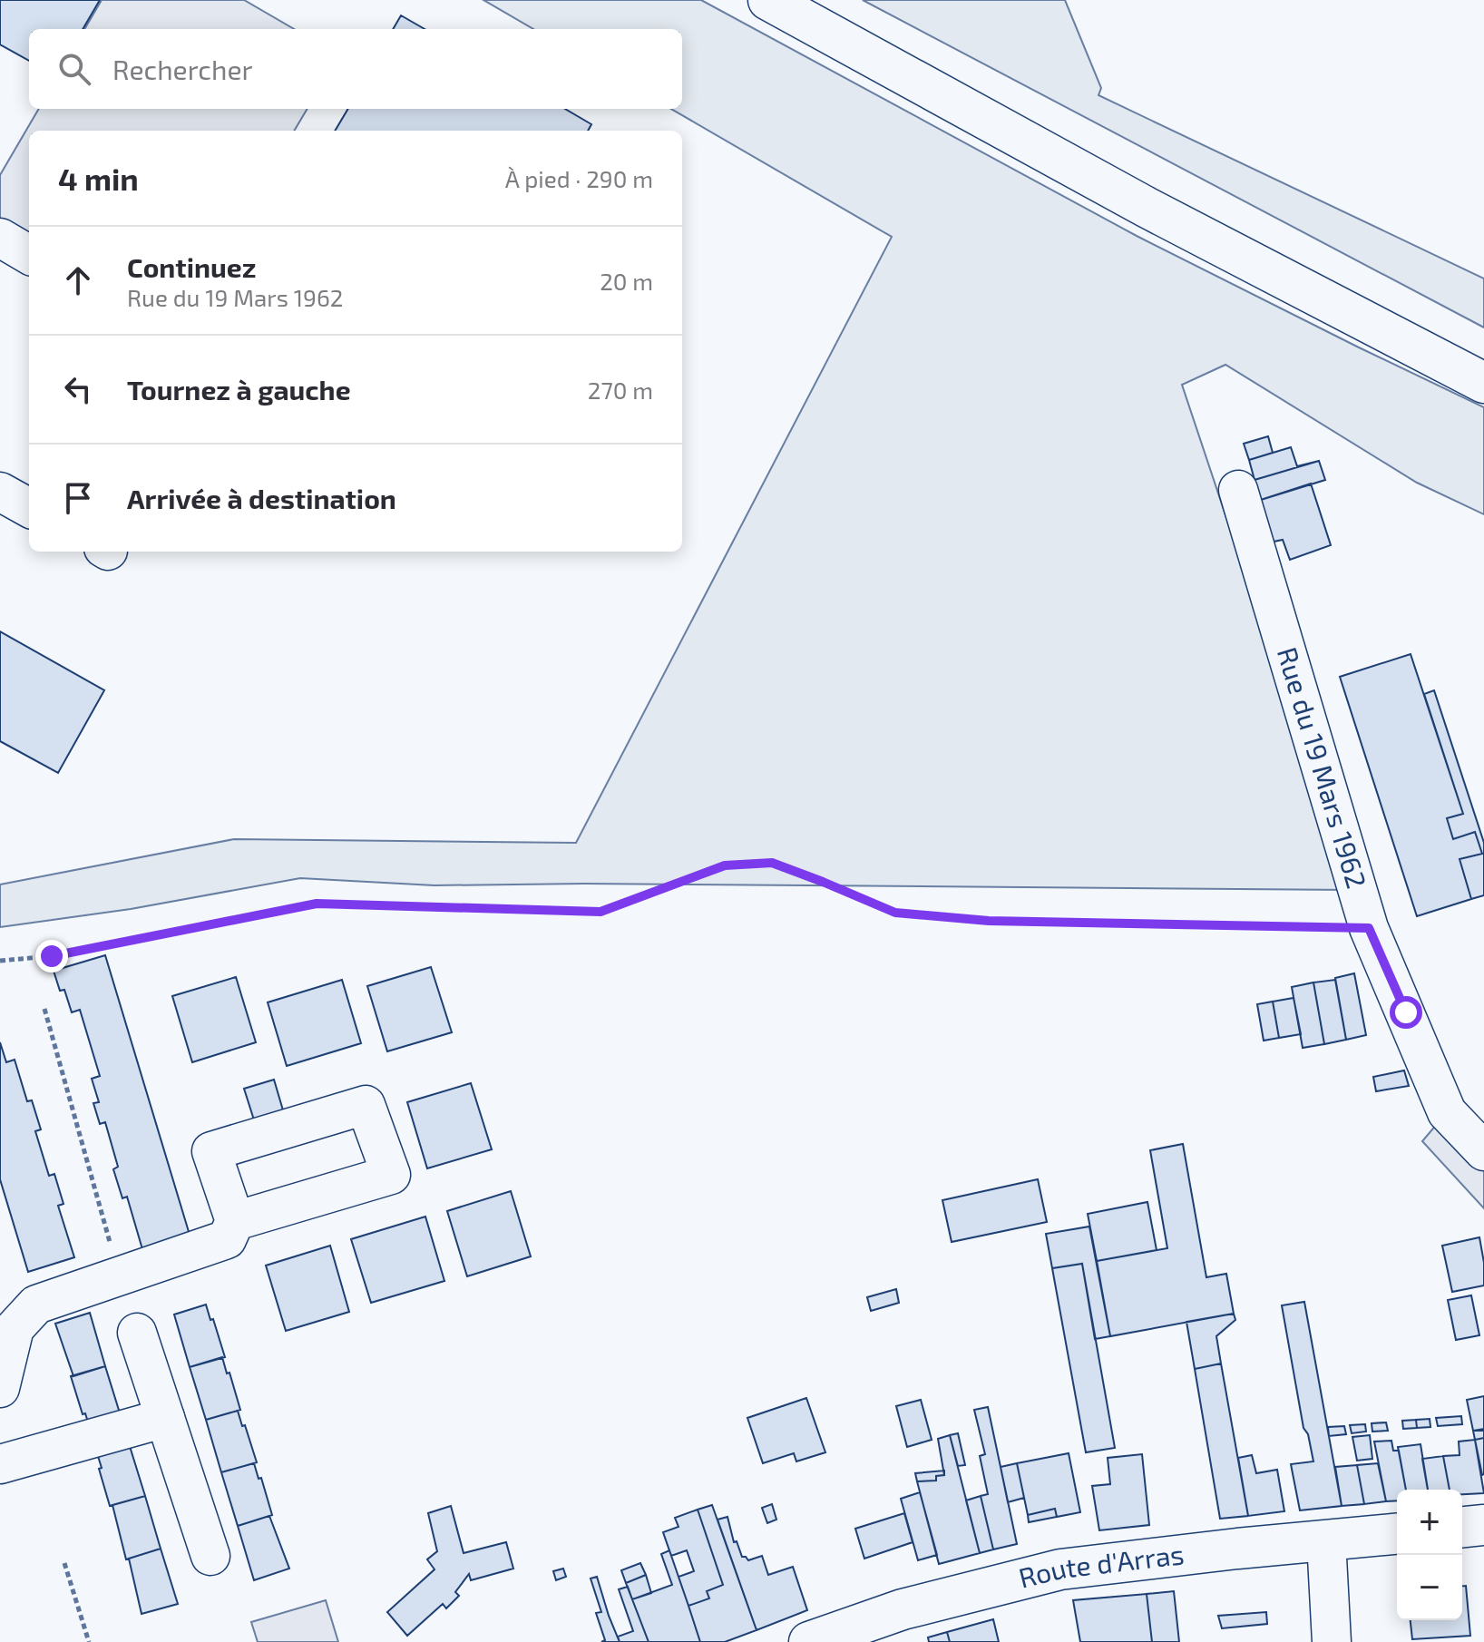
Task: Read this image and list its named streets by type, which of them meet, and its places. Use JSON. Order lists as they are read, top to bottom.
{
  "streets": {
    "main road": ["Route d'Arras"],
    "street": ["Rue du 19 Mars 1962"]
  },
  "page": {
    "search": "Rechercher",
    "heading": ["4 min", "À pied · 290 m"],
    "list": [
      ["Continuez", "Rue du 19 Mars 1962", "20 m"],
      ["Tournez à gauche", "270 m"],
      "Arrivée à destination"
    ],
    "map_buttons": ["+", "−"]
  }
}
